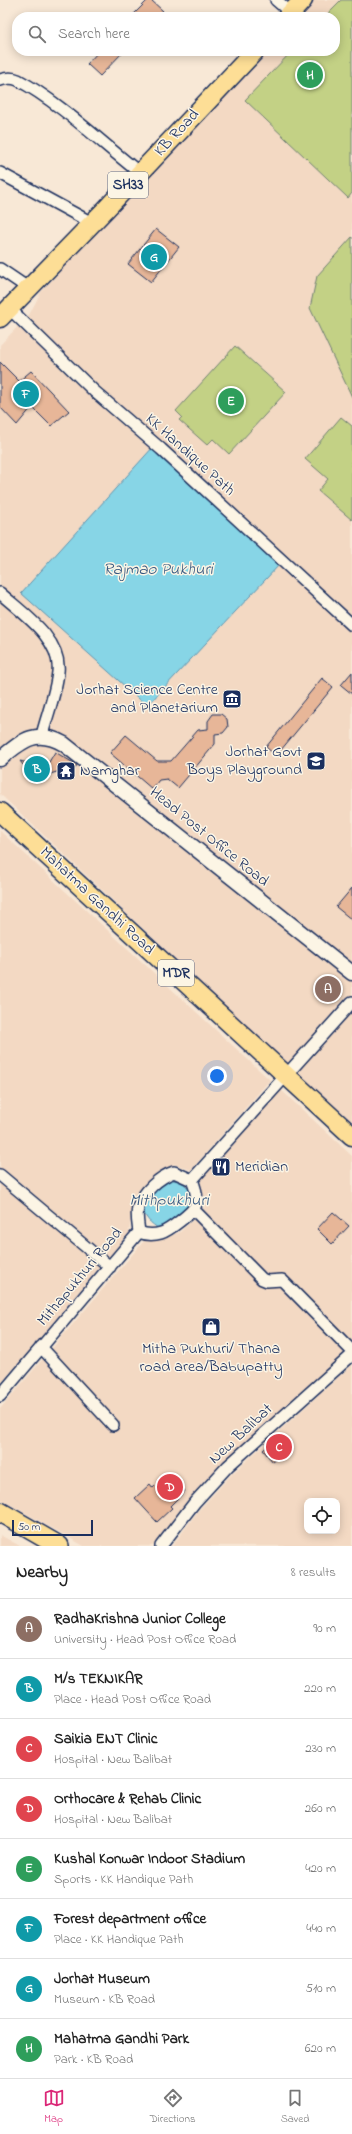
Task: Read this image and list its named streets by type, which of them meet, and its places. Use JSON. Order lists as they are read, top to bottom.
{
  "streets": {
    "main road": [
      "KB Road",
      "SH33",
      "Mahatma Gandhi Road",
      "MDR"
    ],
    "street": [
      "KK Handique Path",
      "Head Post Office Road",
      "Mithapukhuri Road",
      "New Balibat"
    ]
  },
  "crossings": [
    ["KB Road", "KK Handique Path"]
  ],
  "water": ["Rajmao Pukhuri", "Mithpukhuri"],
  "places": {
    "museum": ["Jorhat Science Centre and Planetarium"],
    "school or university": ["Jorhat Govt Boys Playground"],
    "temple": ["Namghar"],
    "restaurant": ["Meridian"],
    "shop": ["Mitha Pukhuri/ Thana road area/Babupatty"]
  },
  "scale_bar": "50 m",
  "page": {
    "search": "Search here",
    "pins": [
      "H",
      "G",
      "F",
      "E",
      "B",
      "A",
      "C",
      "D"
    ],
    "scale": "50 m",
    "heading": ["Nearby", "8 results"],
    "list": [
      {
        "mark": "A",
        "name": "RadhaKrishna Junior College",
        "note": "University · Head Post Office Road",
        "value": "90 m"
      },
      {
        "mark": "B",
        "name": "M/s TEKNIKAR",
        "note": "Place · Head Post Office Road",
        "value": "220 m"
      },
      {
        "mark": "C",
        "name": "Saikia ENT Clinic",
        "note": "Hospital · New Balibat",
        "value": "230 m"
      },
      {
        "mark": "D",
        "name": "Orthocare & Rehab Clinic",
        "note": "Hospital · New Balibat",
        "value": "260 m"
      },
      {
        "mark": "E",
        "name": "Kushal Konwar Indoor Stadium",
        "note": "Sports · KK Handique Path",
        "value": "420 m"
      },
      {
        "mark": "F",
        "name": "Forest department office",
        "note": "Place · KK Handique Path",
        "value": "440 m"
      },
      {
        "mark": "G",
        "name": "Jorhat Museum",
        "note": "Museum · KB Road",
        "value": "510 m"
      },
      {
        "mark": "H",
        "name": "Mahatma Gandhi Park",
        "note": "Park · KB Road",
        "value": "620 m"
      }
    ],
    "nav": ["Map", "Directions", "Saved"]
  }
}
